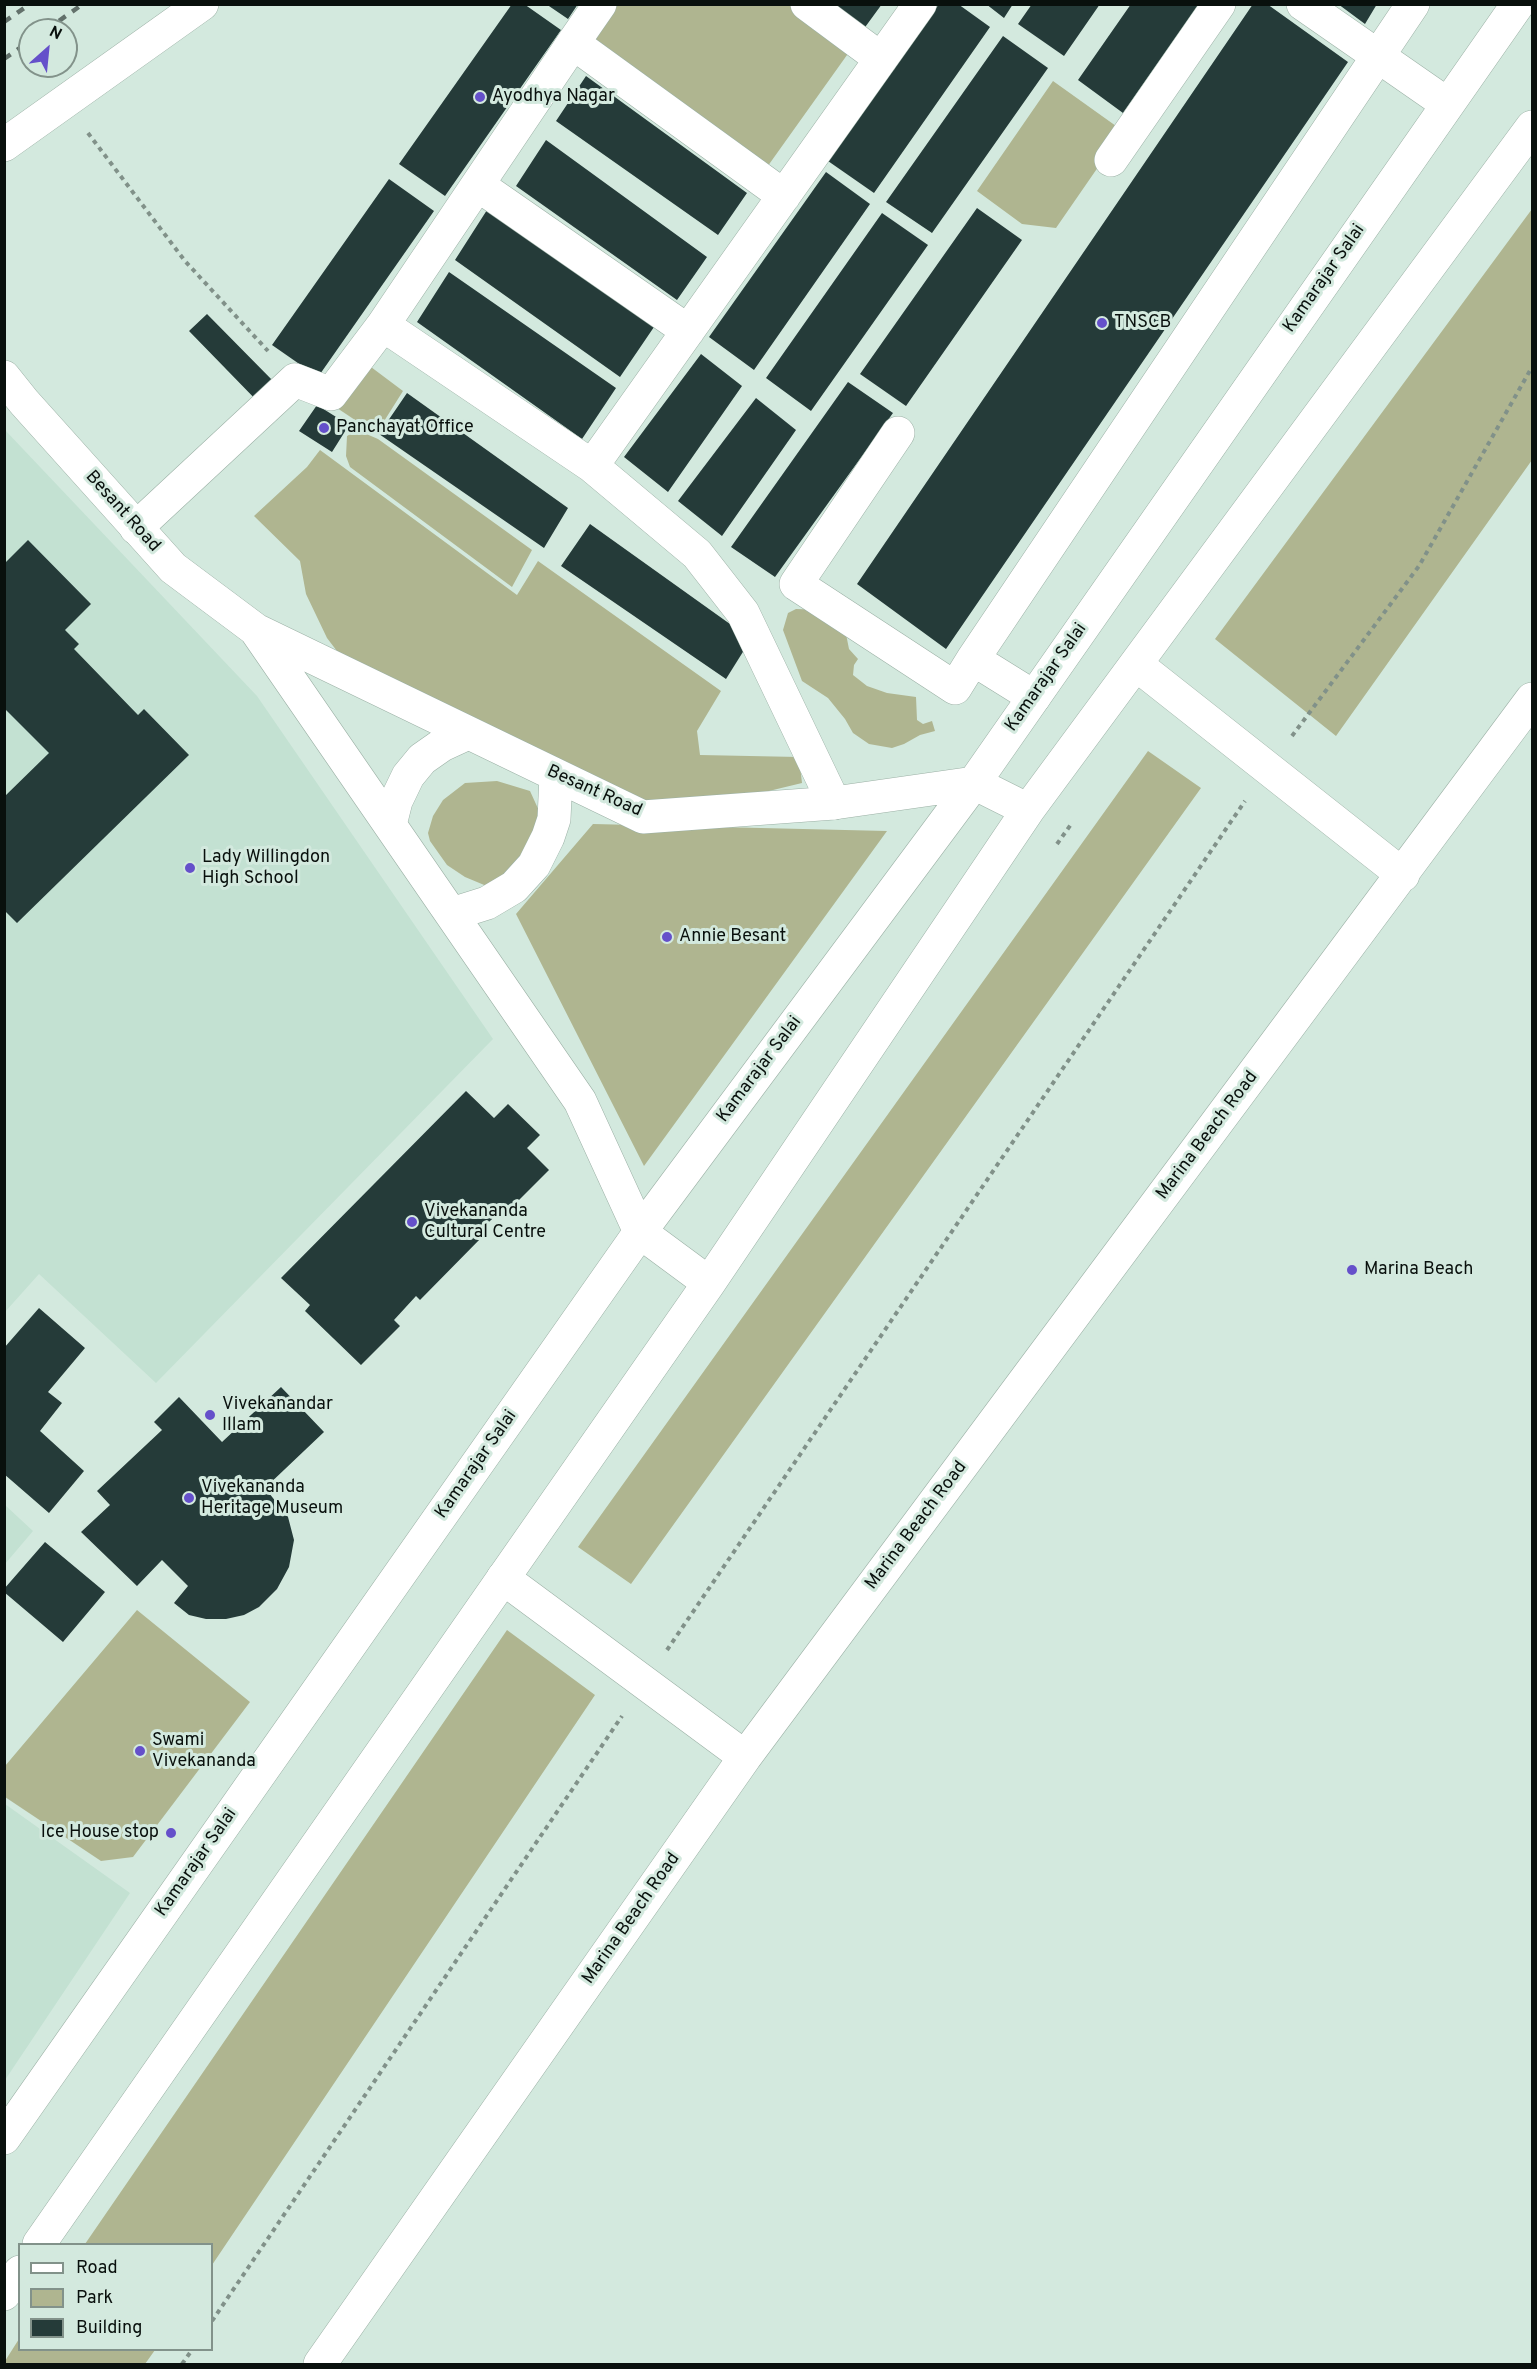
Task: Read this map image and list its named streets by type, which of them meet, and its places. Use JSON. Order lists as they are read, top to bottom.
{
  "streets": {
    "main road": ["Kamarajar Salai", "Besant Road", "Marina Beach Road"]
  },
  "crossings": [
    ["Kamarajar Salai", "Besant Road"]
  ],
  "places": [
    "Ayodhya Nagar",
    "TNSCB",
    "Panchayat Office",
    "Lady Willingdon High School",
    "Annie Besant",
    "Vivekananda Cultural Centre",
    "Marina Beach",
    "Vivekanandar Illam",
    "Vivekananda Heritage Museum",
    "Swami Vivekananda",
    "Ice House stop"
  ],
  "legend": ["Road", "Park", "Building"],
  "north": "top right"
}
